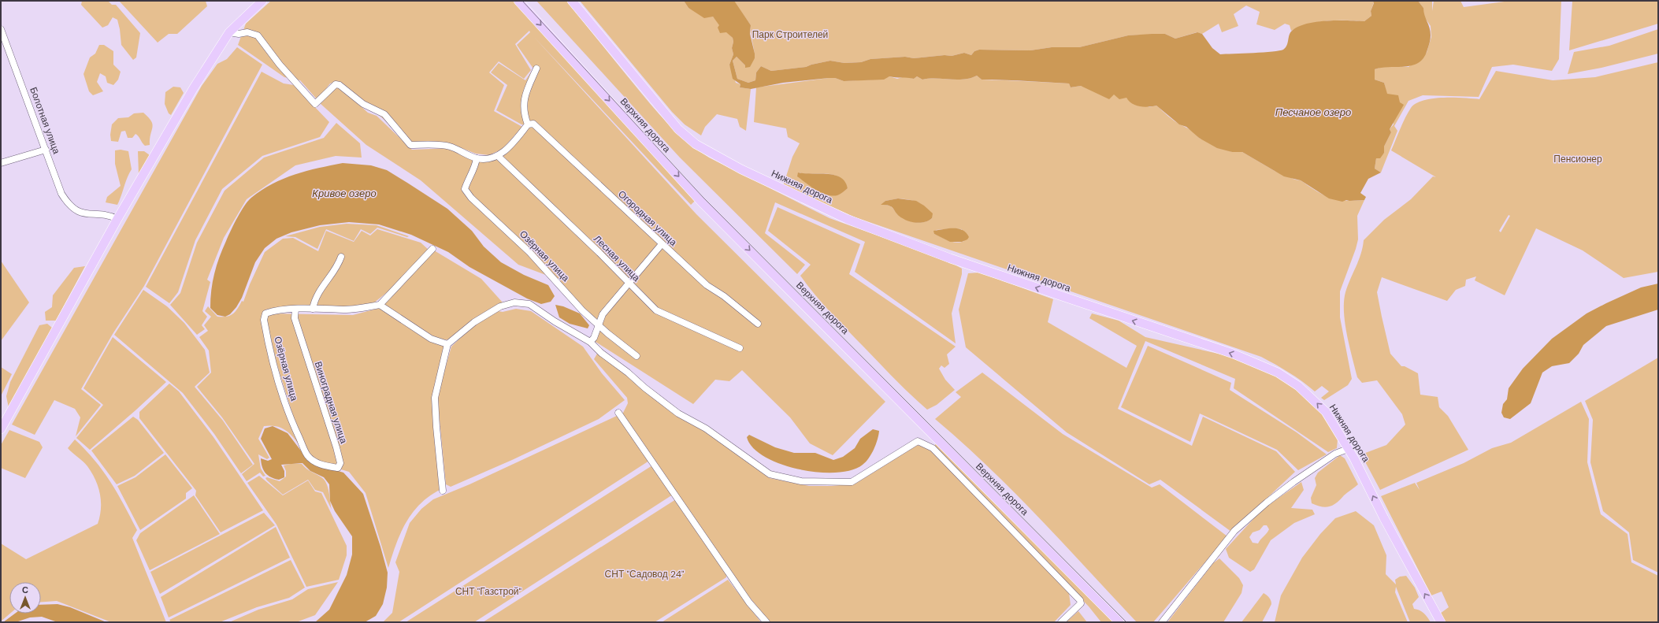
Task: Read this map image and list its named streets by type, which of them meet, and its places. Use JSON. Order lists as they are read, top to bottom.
{
  "streets": {
    "main road": ["Верхняя дорога", "Нижняя дорога"],
    "street": [
      "Болотная улица",
      "Огородная улица",
      "Озёрная улица",
      "Лесная улица",
      "Виноградная улица"
    ]
  },
  "crossings": [
    ["Озёрная улица", "Виноградная улица"]
  ],
  "one_way": ["Верхняя дорога", "Нижняя дорога"],
  "water": ["Песчаное озеро", "Кривое озеро"],
  "parks": [
    "Парк Строителей",
    "Пенсионер",
    "СНТ \"Садовод 24\"",
    "СНТ \"Газстрой\""
  ],
  "north": "top"
}
